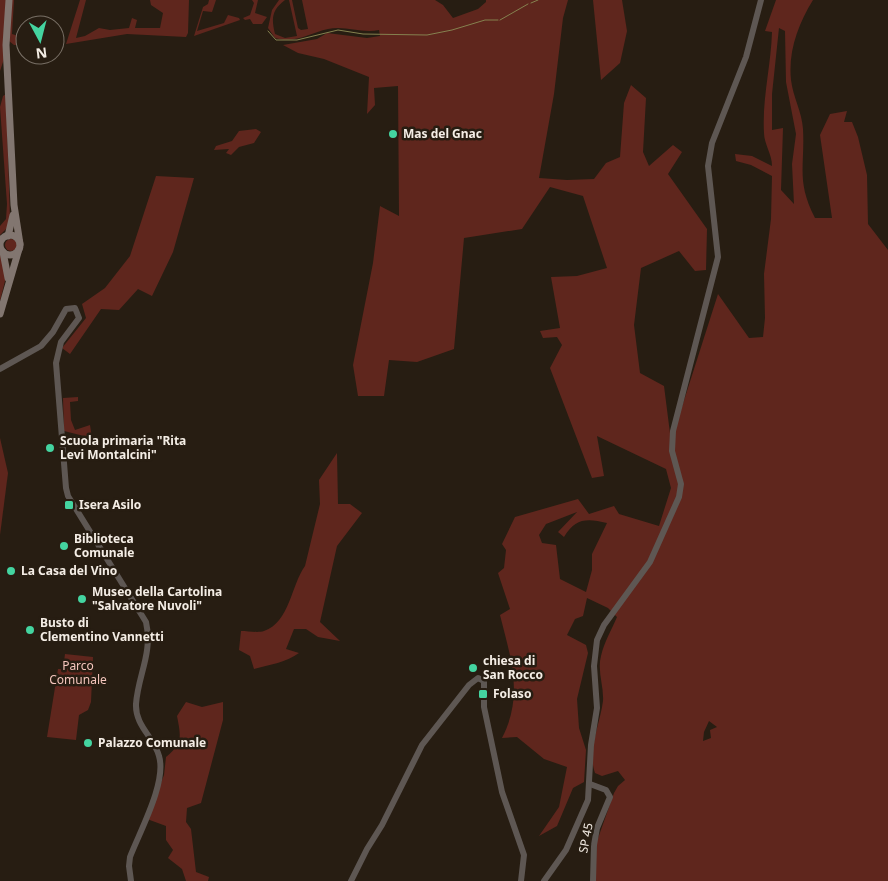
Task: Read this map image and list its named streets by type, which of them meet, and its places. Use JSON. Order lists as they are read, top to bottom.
{
  "streets": {
    "street": ["SP 45"]
  },
  "parks": ["Parco Comunale"],
  "places": {
    "other": [
      "Mas del Gnac",
      "Scuola primaria \"Rita Levi Montalcini\"",
      "Biblioteca Comunale",
      "La Casa del Vino",
      "Museo della Cartolina \"Salvatore Nuvoli\"",
      "Busto di Clementino Vannetti",
      "chiesa di San Rocco",
      "Palazzo Comunale"
    ],
    "transit": ["Isera Asilo", "Folaso"]
  },
  "north": "bottom"
}
